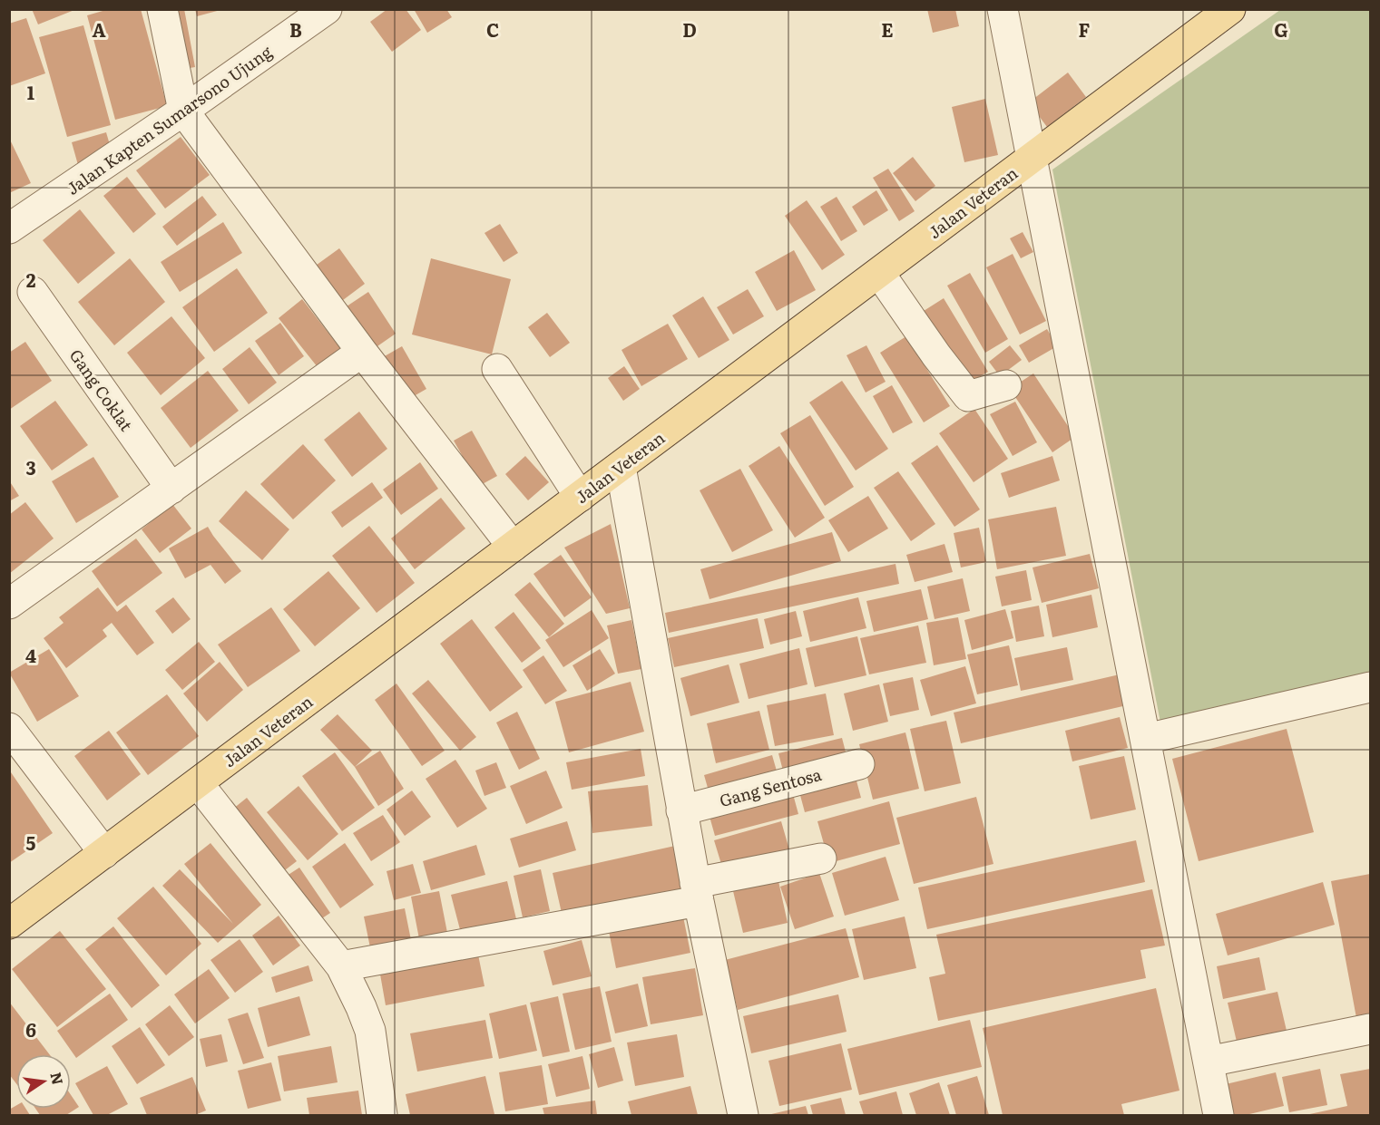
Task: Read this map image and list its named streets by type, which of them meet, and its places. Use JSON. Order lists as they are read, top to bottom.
{
  "streets": {
    "main road": ["Jalan Veteran"],
    "street": ["Jalan Kapten Sumarsono Ujung", "Gang Coklat", "Gang Sentosa"]
  },
  "north": "right",
  "grid": {
    "columns": [
      "A",
      "B",
      "C",
      "D",
      "E",
      "F",
      "G"
    ],
    "rows": [
      "1",
      "2",
      "3",
      "4",
      "5",
      "6"
    ]
  }
}
